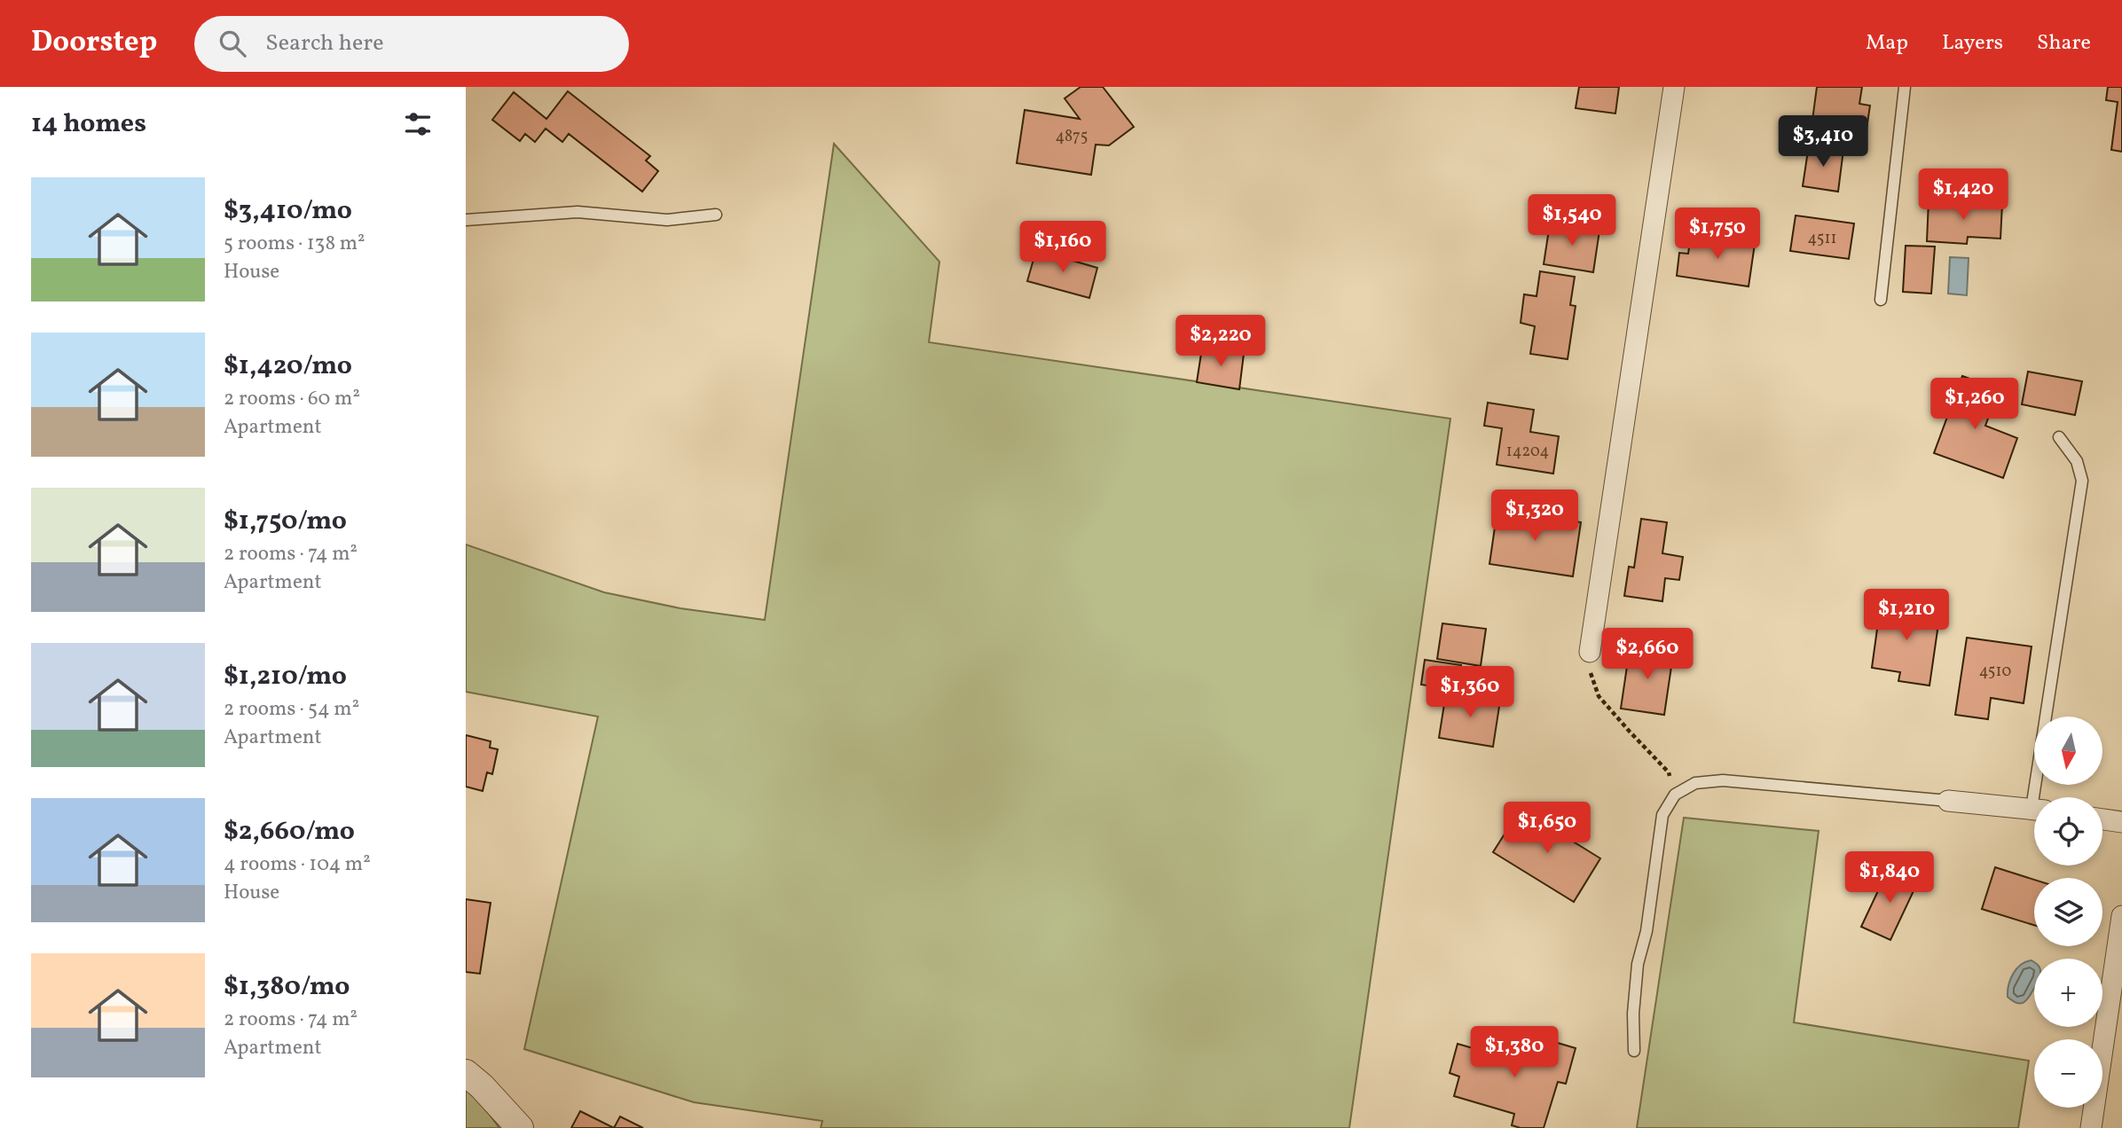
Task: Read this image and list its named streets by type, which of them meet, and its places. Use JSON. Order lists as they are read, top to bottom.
{
  "house_numbers": [
    "4875",
    "4511",
    "14204",
    "4510"
  ],
  "north": "bottom",
  "page": {
    "header": "Doorstep",
    "search": "Search here",
    "nav": ["Map", "Layers", "Share"],
    "heading": "14 homes",
    "price": [
      "$3,410",
      "$1,420",
      "$1,540",
      "$1,750",
      "$1,160",
      "$2,220",
      "$1,260",
      "$1,320",
      "$1,210",
      "$2,660",
      "$1,360",
      "$1,650",
      "$1,840",
      "$1,380"
    ],
    "list": [
      {
        "name": "$3,410/mo",
        "note": "5 rooms · 138 m² · House"
      },
      {
        "name": "$1,420/mo",
        "note": "2 rooms · 60 m² · Apartment"
      },
      {
        "name": "$1,750/mo",
        "note": "2 rooms · 74 m² · Apartment"
      },
      {
        "name": "$1,210/mo",
        "note": "2 rooms · 54 m² · Apartment"
      },
      {
        "name": "$2,660/mo",
        "note": "4 rooms · 104 m² · House"
      },
      {
        "name": "$1,380/mo",
        "note": "2 rooms · 74 m² · Apartment"
      }
    ],
    "map_buttons": ["+", "−"]
  }
}
